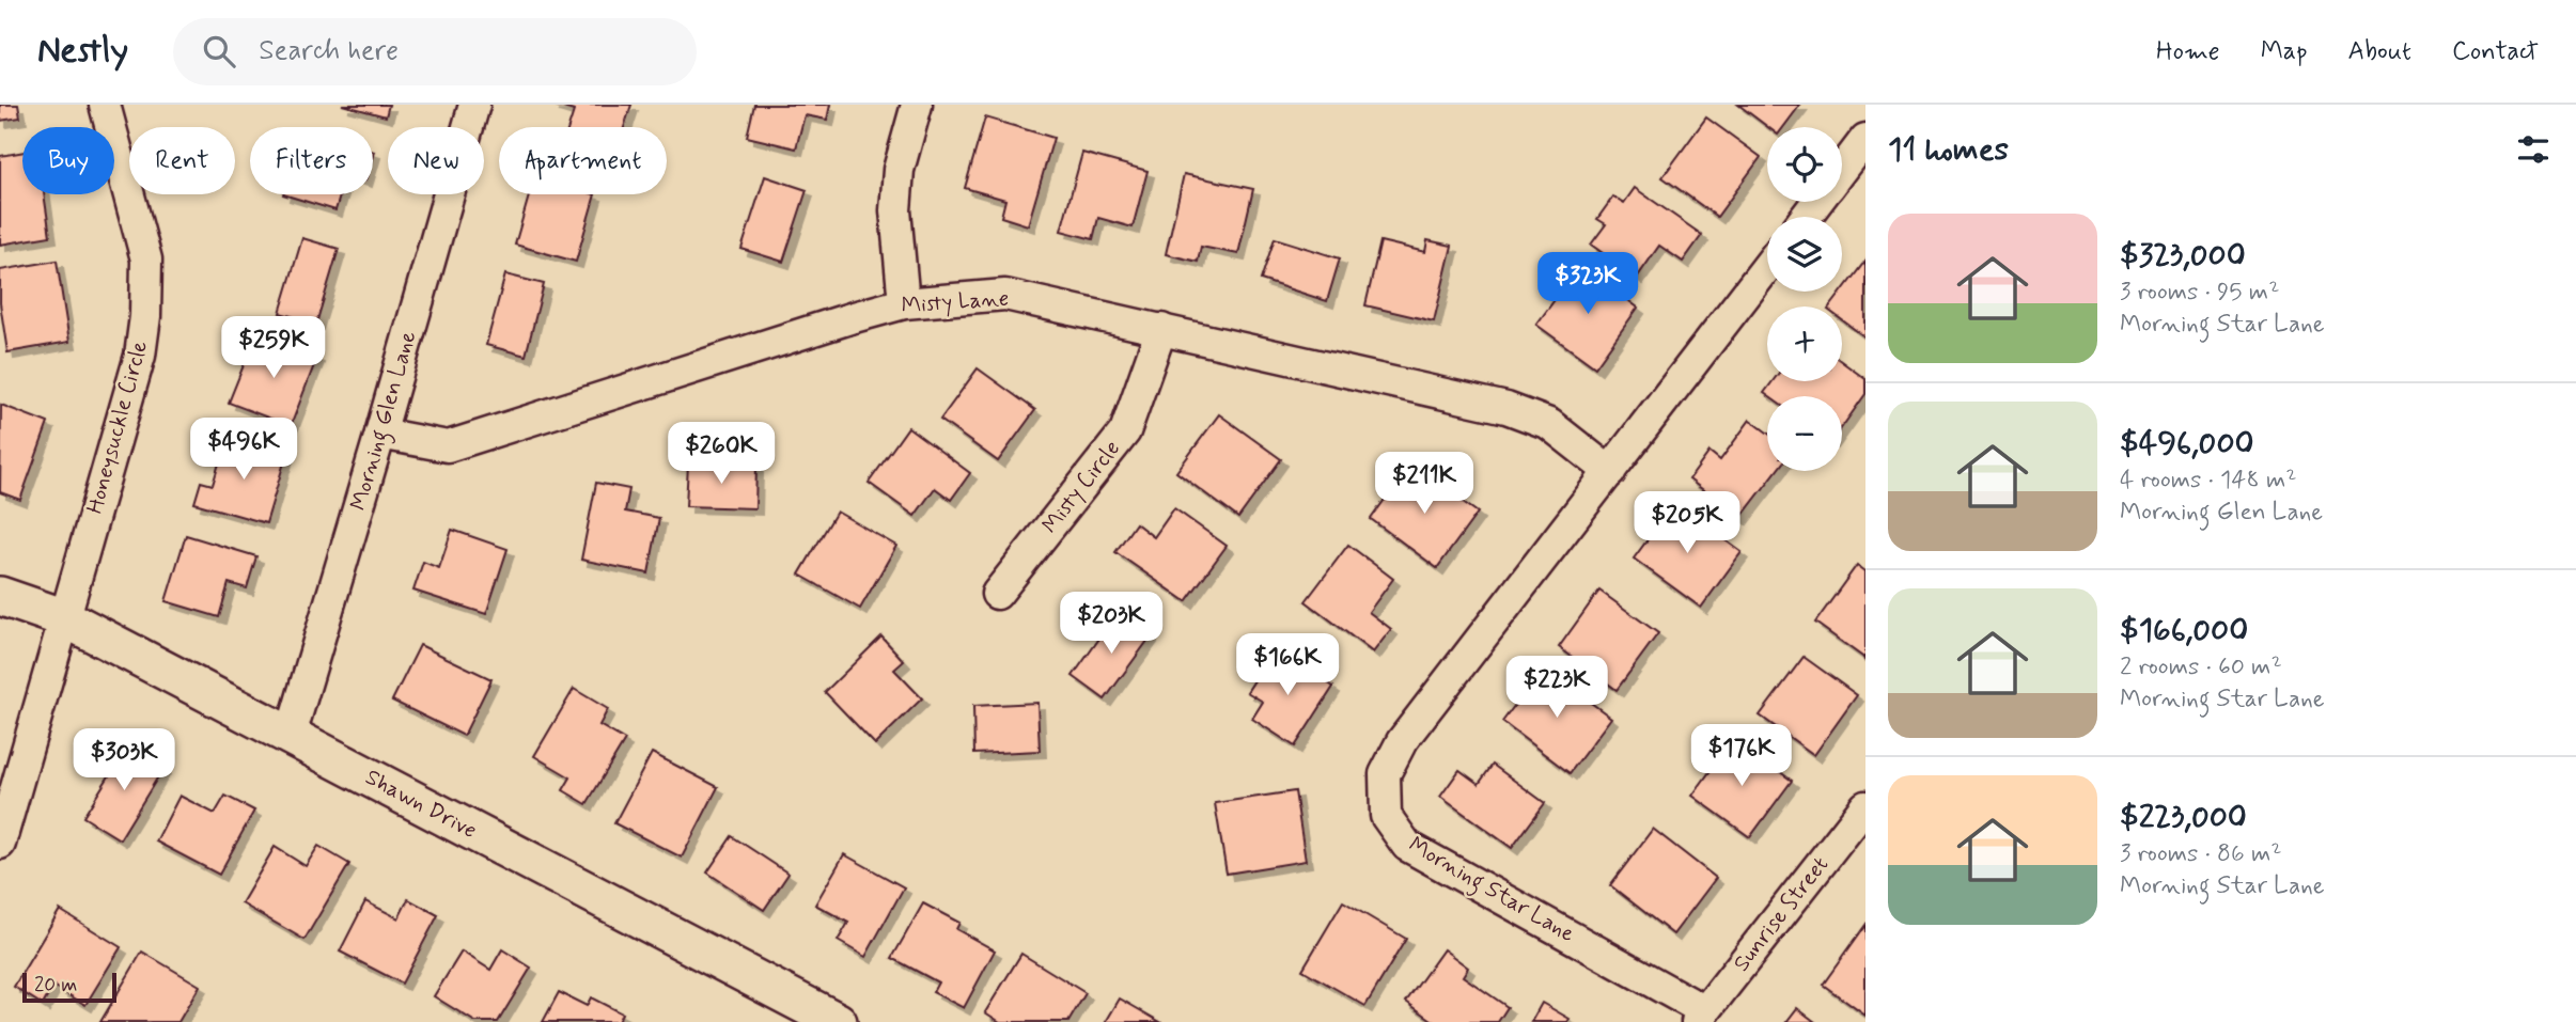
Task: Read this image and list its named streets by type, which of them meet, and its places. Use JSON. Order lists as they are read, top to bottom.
{
  "streets": {
    "street": [
      "Misty Lane",
      "Morning Glen Lane",
      "Honeysuckle Circle",
      "Misty Circle",
      "Shawn Drive",
      "Morning Star Lane",
      "Sunrise Street"
    ]
  },
  "crossings": [
    ["Misty Lane", "Morning Glen Lane"],
    ["Misty Lane", "Misty Circle"],
    ["Misty Lane", "Morning Star Lane"],
    ["Morning Glen Lane", "Shawn Drive"],
    ["Honeysuckle Circle", "Shawn Drive"],
    ["Morning Star Lane", "Sunrise Street"]
  ],
  "scale_bar": "20 m",
  "page": {
    "header": "Nestly",
    "search": "Search here",
    "nav": [
      "Home",
      "Map",
      "About",
      "Contact"
    ],
    "heading": "11 homes",
    "map_buttons": ["+", "−"],
    "chip": [
      "Buy",
      "Rent",
      "Filters",
      "New",
      "Apartment"
    ],
    "list": [
      {
        "name": "$323,000",
        "note": "3 rooms · 95 m² · Morning Star Lane"
      },
      {
        "name": "$496,000",
        "note": "4 rooms · 148 m² · Morning Glen Lane"
      },
      {
        "name": "$166,000",
        "note": "2 rooms · 60 m² · Morning Star Lane"
      },
      {
        "name": "$223,000",
        "note": "3 rooms · 86 m² · Morning Star Lane"
      }
    ],
    "price": [
      "$323K",
      "$259K",
      "$496K",
      "$260K",
      "$211K",
      "$205K",
      "$203K",
      "$166K",
      "$223K",
      "$176K",
      "$303K"
    ],
    "scale": "20 m"
  }
}
